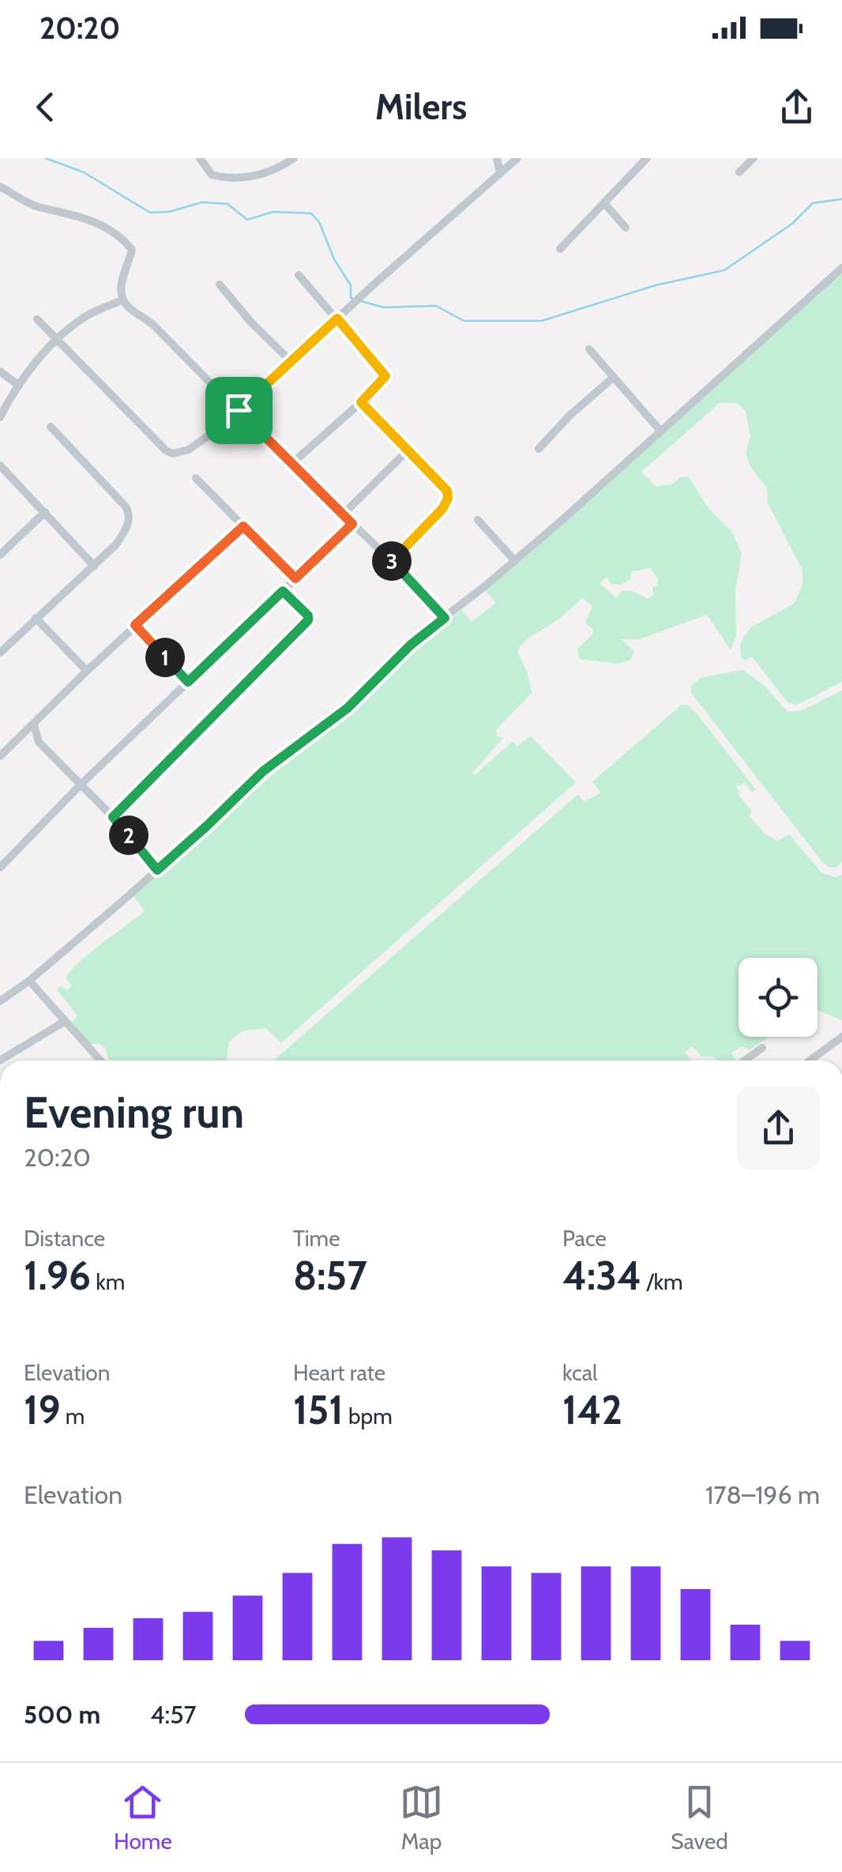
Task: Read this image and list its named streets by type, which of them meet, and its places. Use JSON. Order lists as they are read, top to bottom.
{
  "page": {
    "status": "20:20",
    "header": "Milers",
    "pins": ["3", "1", "2"],
    "heading": ["Evening run", "20:20"],
    "stats": [
      ["Distance", "1.96 km"],
      ["Time", "8:57"],
      ["Pace", "4:34 /km"],
      ["Elevation", "19 m"],
      ["Heart rate", "151 bpm"],
      ["kcal", "142"]
    ],
    "chart": ["Elevation", "178–196 m"],
    "list": [
      {
        "name": "500 m",
        "note": "4:57"
      }
    ],
    "tabs": ["Home", "Map", "Saved"]
  }
}
